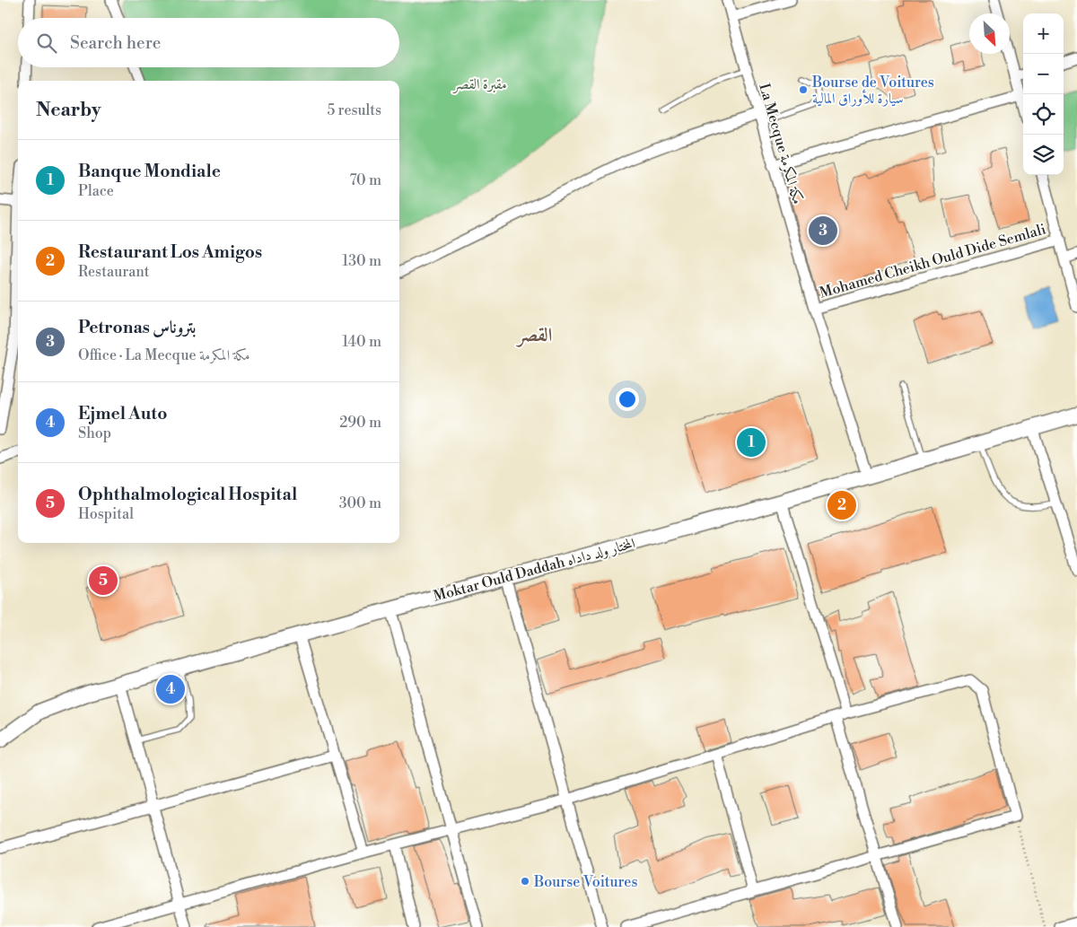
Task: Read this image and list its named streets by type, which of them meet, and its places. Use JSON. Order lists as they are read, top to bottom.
{
  "streets": {
    "main road": ["Moktar Ould Daddah المختار ولد داداه"],
    "street": ["La Mecque مكة المكرمة", "Mohamed Cheikh Ould Dide Semlali"]
  },
  "crossings": [
    ["La Mecque مكة المكرمة", "Mohamed Cheikh Ould Dide Semlali"],
    ["La Mecque مكة المكرمة", "Moktar Ould Daddah المختار ولد داداه"]
  ],
  "districts": ["القصر"],
  "parks": ["مقبرة القصر"],
  "places": ["Bourse de Voitures سيارة للأوراق المالية", "Bourse Voitures"],
  "north": "bottom right",
  "page": {
    "map_buttons": ["+", "−"],
    "search": "Search here",
    "heading": ["Nearby", "5 results"],
    "list": [
      {
        "mark": "1",
        "name": "Banque Mondiale",
        "note": "Place",
        "value": "70 m"
      },
      {
        "mark": "2",
        "name": "Restaurant Los Amigos",
        "note": "Restaurant",
        "value": "130 m"
      },
      {
        "mark": "3",
        "name": "Petronas بتروناس",
        "note": "Office · La Mecque مكة المكرمة",
        "value": "140 m"
      },
      {
        "mark": "4",
        "name": "Ejmel Auto",
        "note": "Shop",
        "value": "290 m"
      },
      {
        "mark": "5",
        "name": "Ophthalmological Hospital",
        "note": "Hospital",
        "value": "300 m"
      }
    ],
    "pins": [
      "3",
      "1",
      "2",
      "5",
      "4"
    ]
  }
}
